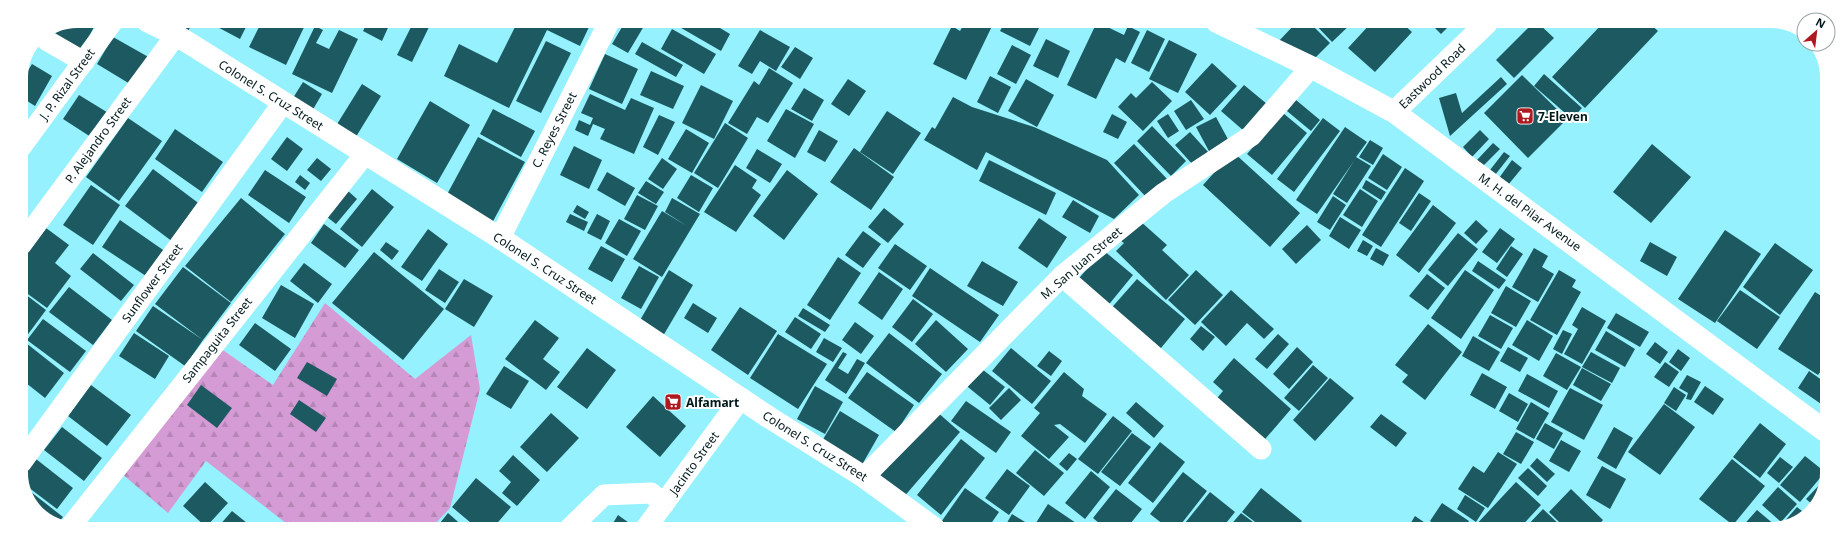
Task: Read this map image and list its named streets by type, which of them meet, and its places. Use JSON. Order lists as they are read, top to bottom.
{
  "streets": {
    "street": [
      "Eastwood Road",
      "J. P. Rizal Street",
      "Colonel S. Cruz Street",
      "C. Reyes Street",
      "P. Alejandro Street",
      "M. H. del Pilar Avenue",
      "M. San Juan Street",
      "Sunflower Street",
      "Sampaguita Street",
      "Jacinto Street"
    ]
  },
  "crossings": [
    ["Eastwood Road", "M. H. del Pilar Avenue"],
    ["Colonel S. Cruz Street", "C. Reyes Street"],
    ["Colonel S. Cruz Street", "P. Alejandro Street"],
    ["Colonel S. Cruz Street", "M. San Juan Street"],
    ["Colonel S. Cruz Street", "Sunflower Street"],
    ["Colonel S. Cruz Street", "Sampaguita Street"],
    ["Colonel S. Cruz Street", "Jacinto Street"],
    ["M. H. del Pilar Avenue", "M. San Juan Street"]
  ],
  "places": {
    "supermarket": ["7-Eleven", "Alfamart"]
  },
  "north": "top right"
}
